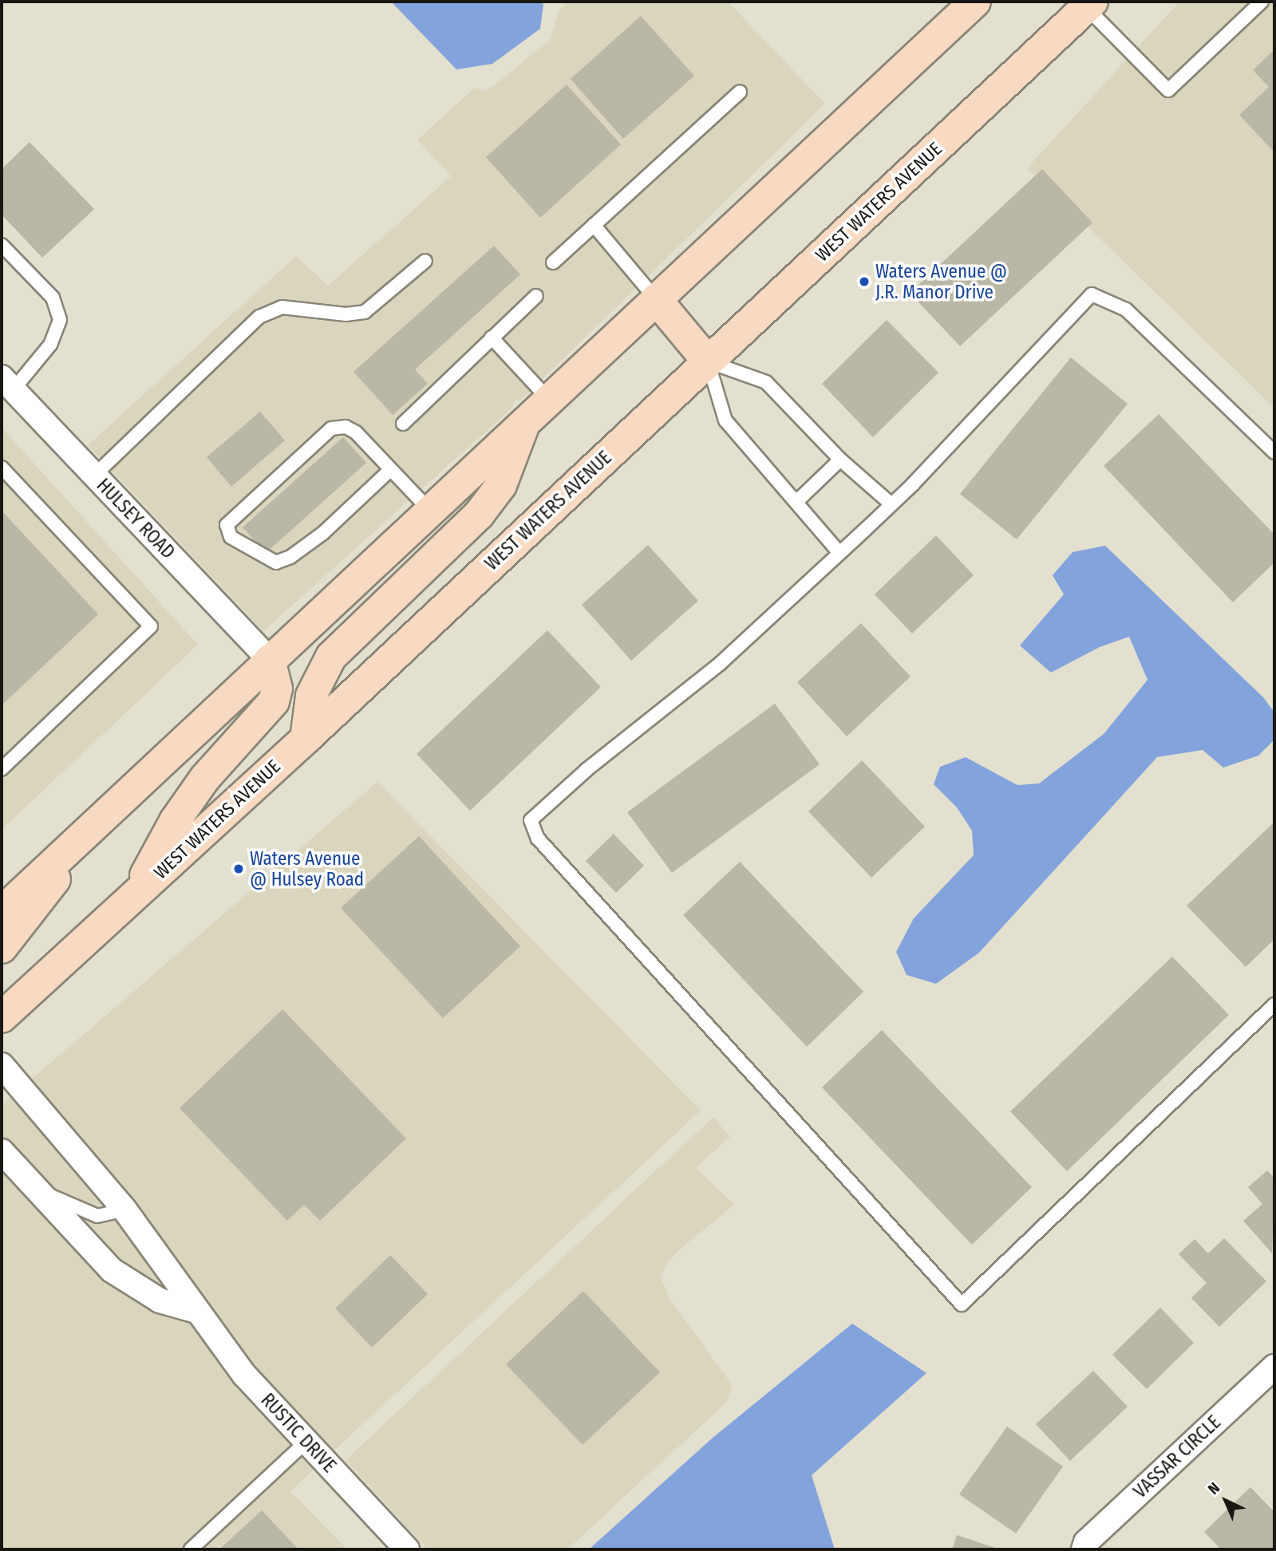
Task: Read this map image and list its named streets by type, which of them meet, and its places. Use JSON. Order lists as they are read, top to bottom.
{
  "streets": {
    "main road": ["WEST WATERS AVENUE"],
    "street": ["HULSEY ROAD", "RUSTIC DRIVE", "VASSAR CIRCLE"]
  },
  "places": ["Waters Avenue @ J.R. Manor Drive", "Waters Avenue @ Hulsey Road"],
  "north": "top left"
}
